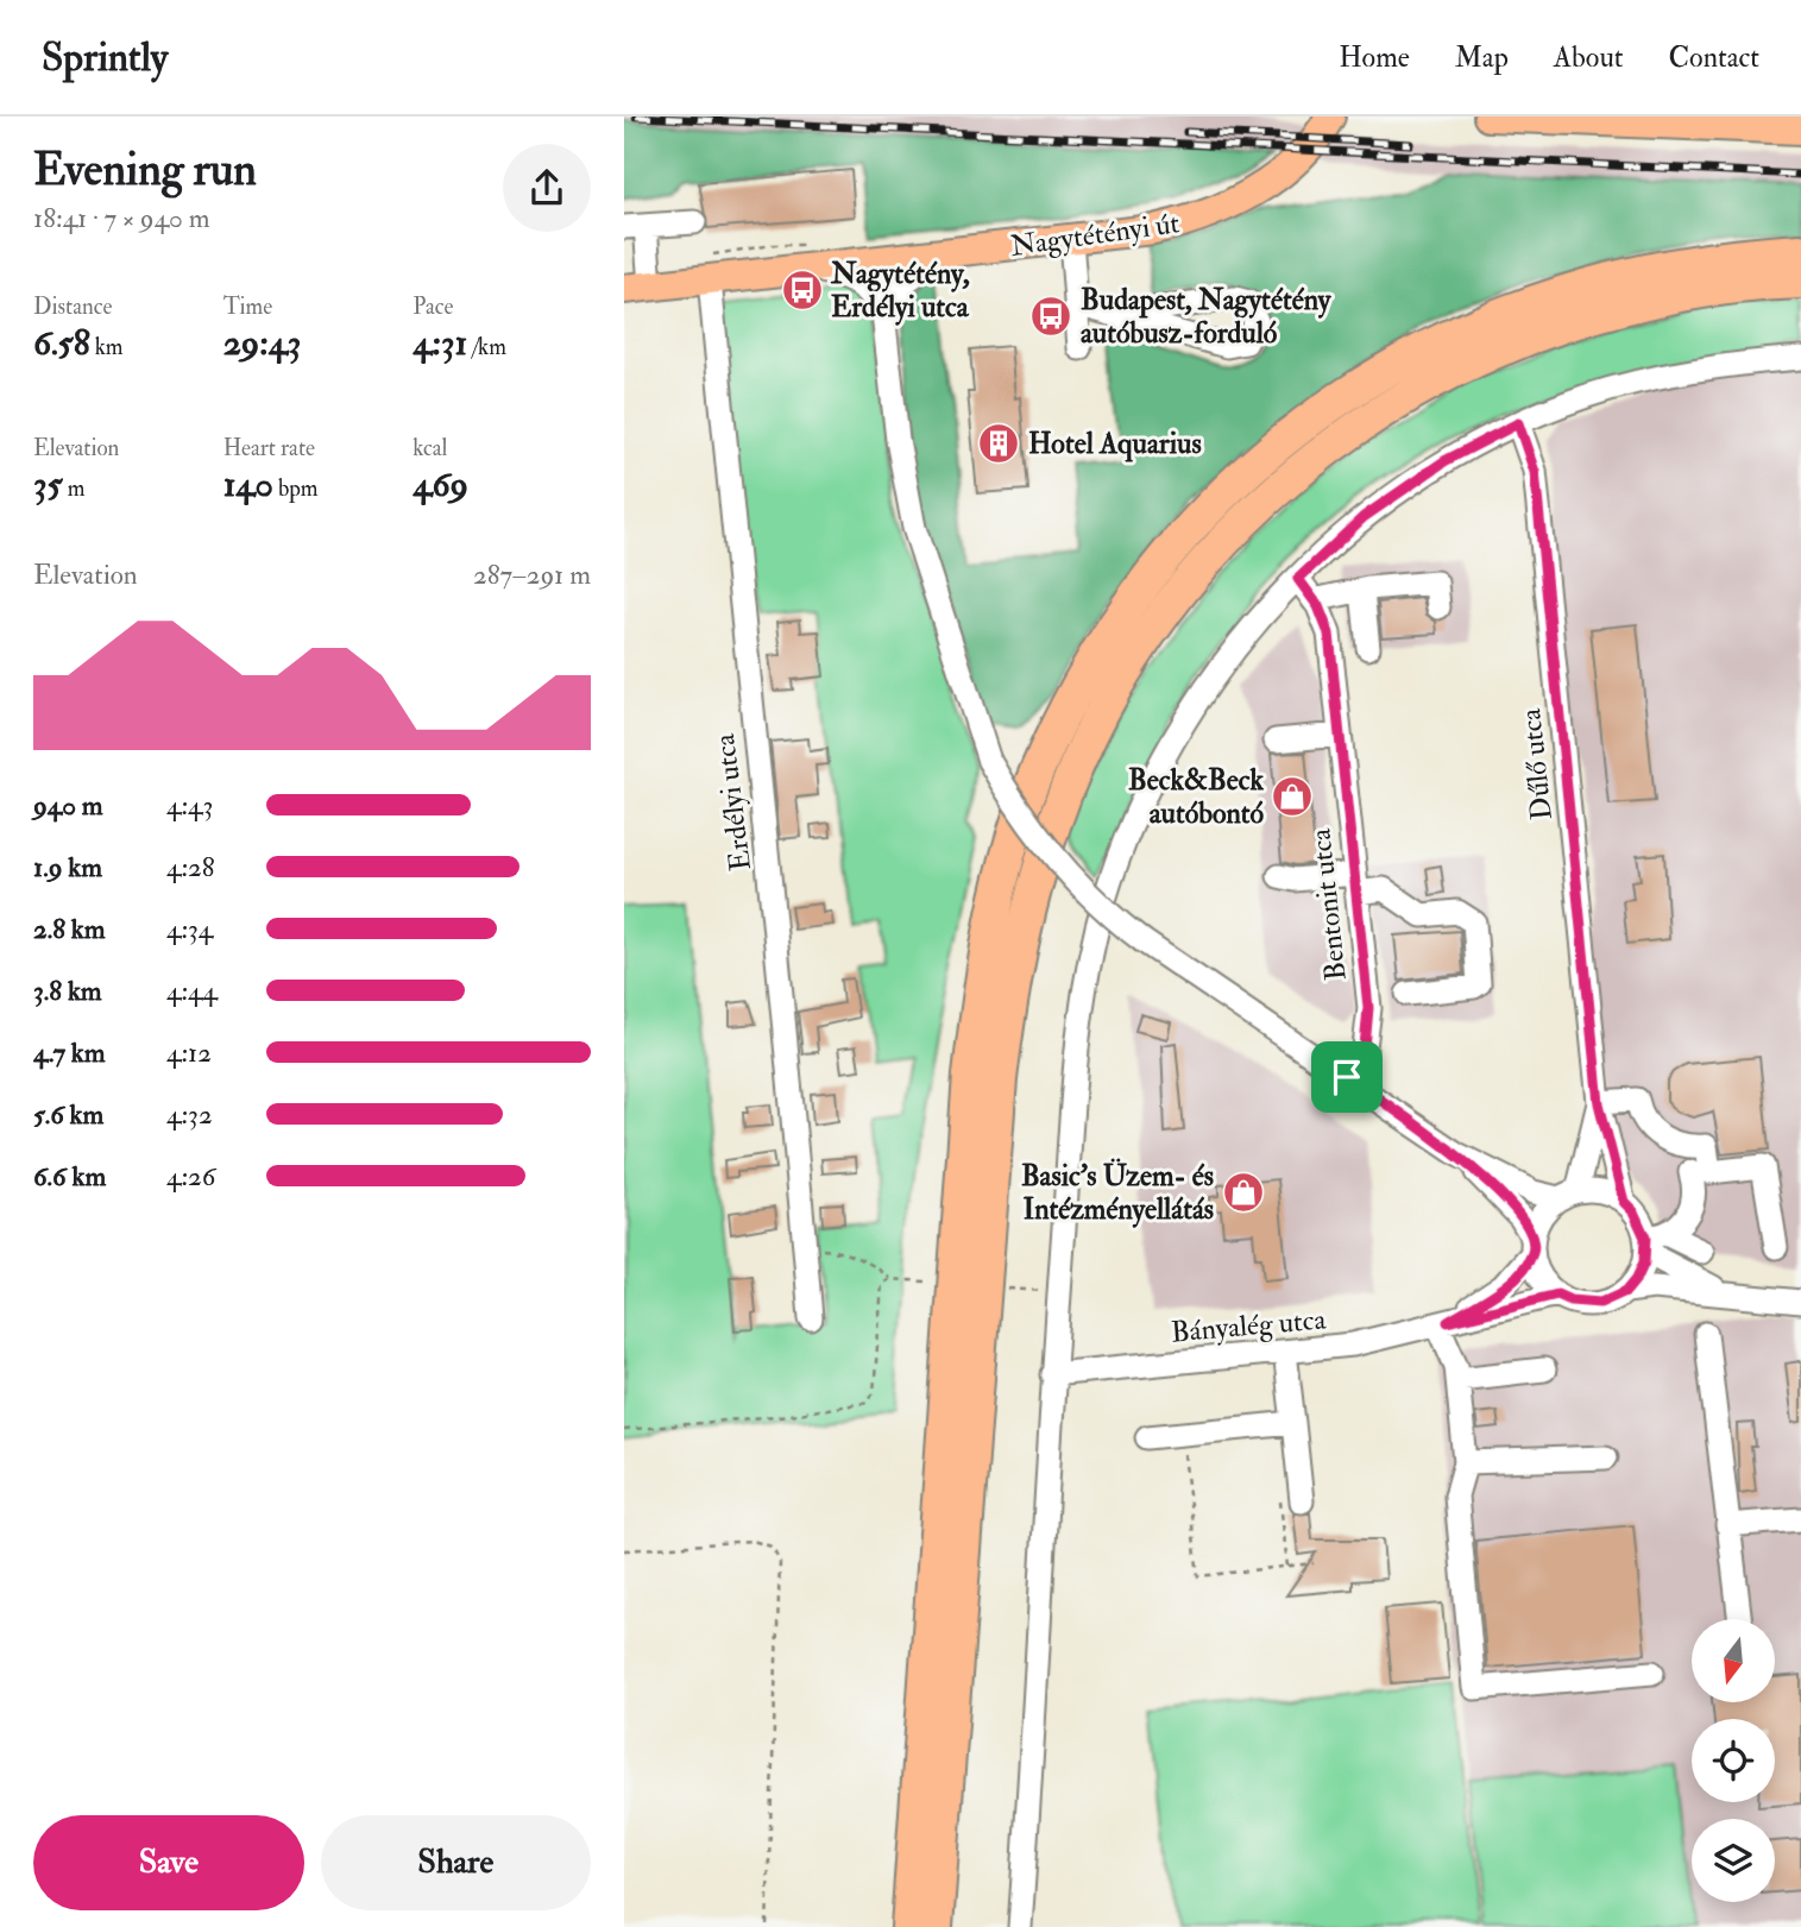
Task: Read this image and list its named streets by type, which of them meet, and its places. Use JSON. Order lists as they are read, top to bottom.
{
  "streets": {
    "main road": ["Nagytétényi út"],
    "street": [
      "Dűlő utca",
      "Erdélyi utca",
      "Bentonit utca",
      "Bányalég utca"
    ]
  },
  "crossings": [
    ["Nagytétényi út", "Erdélyi utca"],
    ["Dűlő utca", "Bányalég utca"]
  ],
  "places": {
    "bus stop": ["Nagytétény, Erdélyi utca", "Budapest, Nagytétény autóbusz-forduló"],
    "building": ["Hotel Aquarius"],
    "shop": ["Beck&Beck autóbontó", "Basic's Üzem- és Intézményellátás"]
  },
  "north": "bottom",
  "page": {
    "header": "Sprintly",
    "nav": [
      "Home",
      "Map",
      "About",
      "Contact"
    ],
    "heading": ["Evening run", "18:41 · 7 × 940 m"],
    "stats": [
      ["Distance", "6.58 km"],
      ["Time", "29:43"],
      ["Pace", "4:31 /km"],
      ["Elevation", "35 m"],
      ["Heart rate", "140 bpm"],
      ["kcal", "469"]
    ],
    "chart": ["Elevation", "287–291 m"],
    "list": [
      {
        "name": "940 m",
        "note": "4:43"
      },
      {
        "name": "1.9 km",
        "note": "4:28"
      },
      {
        "name": "2.8 km",
        "note": "4:34"
      },
      {
        "name": "3.8 km",
        "note": "4:44"
      },
      {
        "name": "4.7 km",
        "note": "4:12"
      },
      {
        "name": "5.6 km",
        "note": "4:32"
      },
      {
        "name": "6.6 km",
        "note": "4:26"
      }
    ],
    "buttons": ["Save", "Share"]
  }
}
